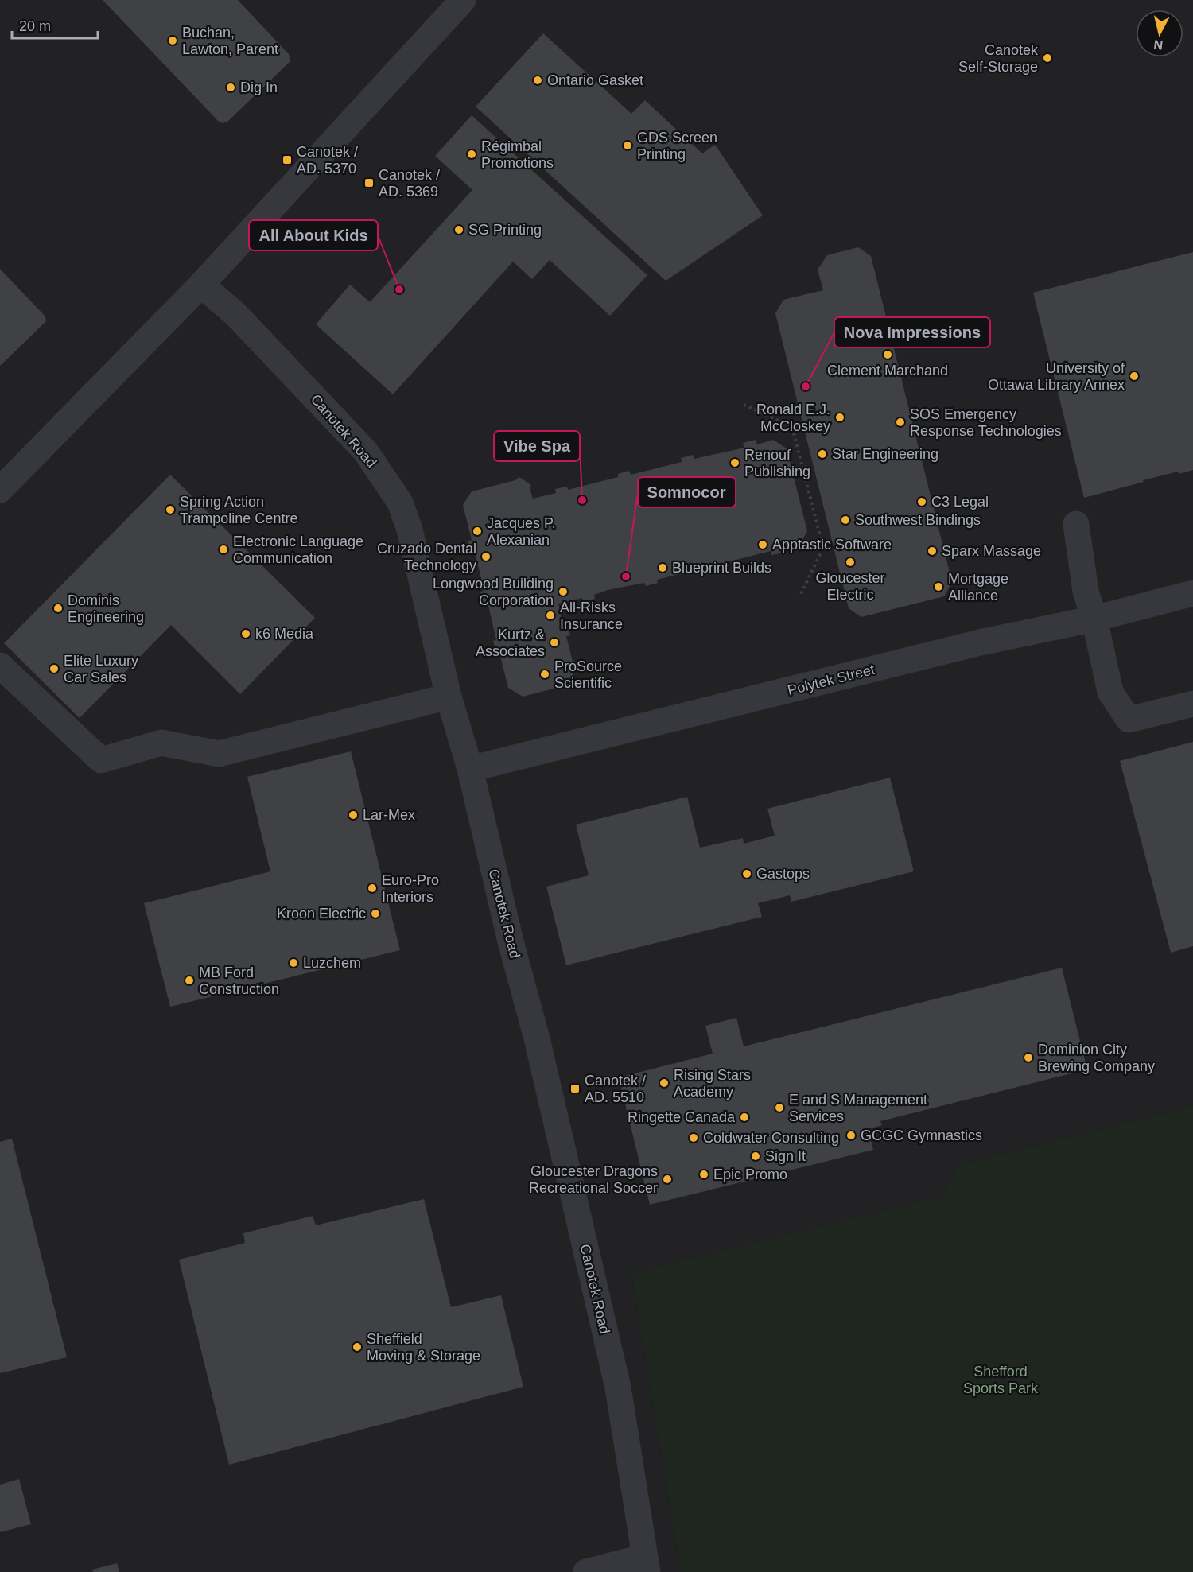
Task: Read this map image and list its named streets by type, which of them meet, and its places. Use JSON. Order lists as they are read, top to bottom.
{
  "streets": {
    "street": ["Canotek Road", "Polytek Street"]
  },
  "crossings": [
    ["Canotek Road", "Polytek Street"]
  ],
  "parks": ["Shefford Sports Park"],
  "places": {
    "other": [
      "Buchan, Lawton, Parent",
      "Canotek Self-Storage",
      "Ontario Gasket",
      "Dig In",
      "GDS Screen Printing",
      "Régimbal Promotions",
      "SG Printing",
      "All About Kids",
      "Clement Marchand",
      "University of Ottawa Library Annex",
      "Nova Impressions",
      "Ronald E.J. McCloskey",
      "SOS Emergency Response Technologies",
      "Star Engineering",
      "Renouf Publishing",
      "Vibe Spa",
      "C3 Legal",
      "Spring Action Trampoline Centre",
      "Southwest Bindings",
      "Jacques P. Alexanian",
      "Apptastic Software",
      "Electronic Language Communication",
      "Sparx Massage",
      "Cruzado Dental Technology",
      "Gloucester Electric",
      "Blueprint Builds",
      "Somnocor",
      "Mortgage Alliance",
      "Longwood Building Corporation",
      "Dominis Engineering",
      "All-Risks Insurance",
      "k6 Media",
      "Kurtz & Associates",
      "Elite Luxury Car Sales",
      "ProSource Scientific",
      "Lar-Mex",
      "Gastops",
      "Euro-Pro Interiors",
      "Kroon Electric",
      "Luzchem",
      "MB Ford Construction",
      "Dominion City Brewing Company",
      "Rising Stars Academy",
      "E and S Management Services",
      "Ringette Canada",
      "GCGC Gymnastics",
      "Coldwater Consulting",
      "Sign It",
      "Epic Promo",
      "Gloucester Dragons Recreational Soccer",
      "Sheffield Moving & Storage"
    ],
    "transit": ["Canotek / AD. 5370", "Canotek / AD. 5369", "Canotek / AD. 5510"]
  },
  "scale_bar": "20 m",
  "north": "bottom"
}
